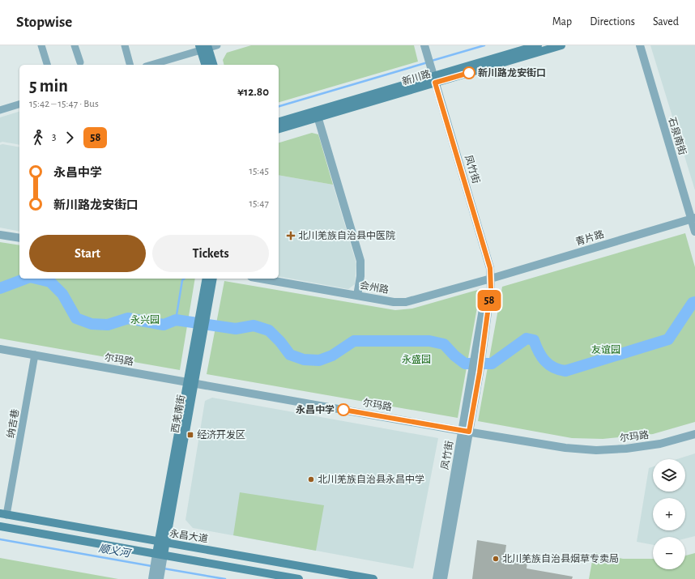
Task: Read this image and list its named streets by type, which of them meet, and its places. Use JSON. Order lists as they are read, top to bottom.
{
  "streets": {
    "main road": ["新川路", "西羌南街", "永昌大道"],
    "street": [
      "石泉南街",
      "凤竹街",
      "青片路",
      "会州路",
      "尔玛路",
      "纳吉巷"
    ]
  },
  "crossings": [
    ["新川路", "凤竹街"],
    ["石泉南街", "青片路"],
    ["凤竹街", "青片路"],
    ["凤竹街", "会州路"],
    ["凤竹街", "尔玛路"],
    ["青片路", "会州路"],
    ["尔玛路", "西羌南街"],
    ["尔玛路", "纳吉巷"],
    ["西羌南街", "永昌大道"],
    ["纳吉巷", "永昌大道"]
  ],
  "water": ["顺义河"],
  "parks": ["永兴园", "友谊园", "永盛园"],
  "places": {
    "other": [
      "新川路龙安街口",
      "永昌中学",
      "北川羌族自治县永昌中学",
      "北川羌族自治县烟草专卖局"
    ],
    "health": ["北川羌族自治县中医院"],
    "transit": ["经济开发区"]
  },
  "lines": ["bus line 58"],
  "page": {
    "header": "Stopwise",
    "nav": ["Map", "Directions", "Saved"],
    "on_map": "58",
    "heading": ["5 min", "15:42 – 15:47 · Bus", "¥12.80"],
    "legs": ["3", "58"],
    "list": [
      {
        "name": "永昌中学",
        "value": "15:45"
      },
      {
        "name": "新川路龙安街口",
        "value": "15:47"
      }
    ],
    "buttons": ["Start", "Tickets"],
    "map_buttons": ["+", "−"]
  }
}
